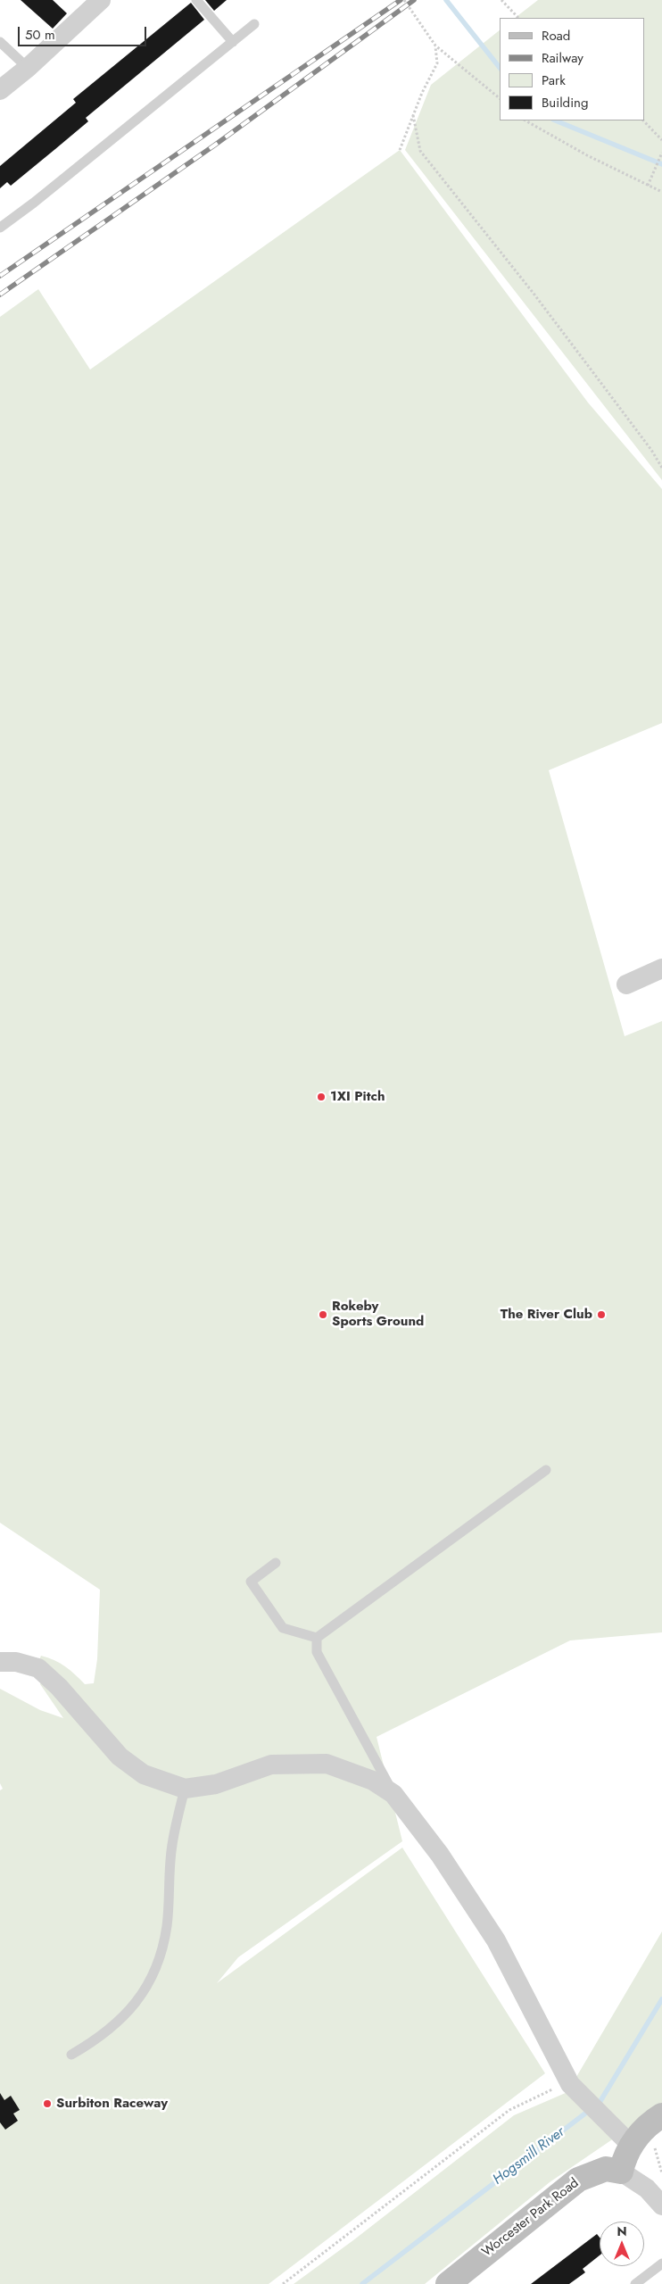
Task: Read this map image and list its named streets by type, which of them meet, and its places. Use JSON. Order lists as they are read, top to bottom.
{
  "streets": {
    "main road": ["Worcester Park Road"]
  },
  "water": ["Hogsmill River"],
  "places": [
    "1XI Pitch",
    "Rokeby Sports Ground",
    "The River Club",
    "Surbiton Raceway"
  ],
  "legend": [
    "Road",
    "Railway",
    "Park",
    "Building"
  ],
  "scale_bar": "50 m",
  "north": "top"
}
